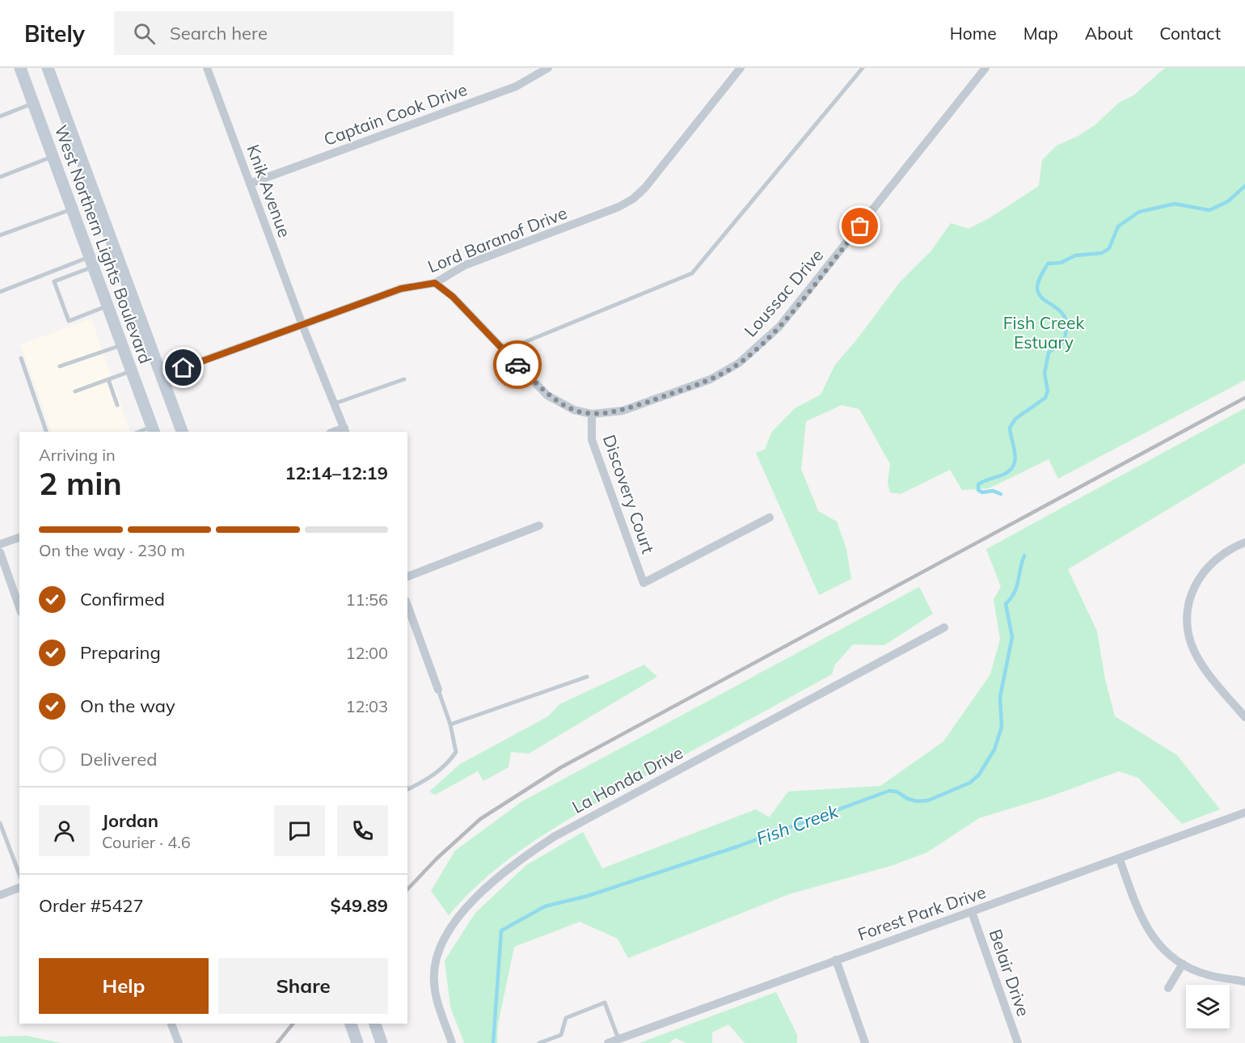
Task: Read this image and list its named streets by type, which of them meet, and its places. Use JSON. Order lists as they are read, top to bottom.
{
  "streets": {
    "main road": ["West Northern Lights Boulevard"],
    "street": [
      "Captain Cook Drive",
      "Knik Avenue",
      "Lord Baranof Drive",
      "Loussac Drive",
      "Discovery Court",
      "La Honda Drive",
      "Forest Park Drive",
      "Belair Drive"
    ]
  },
  "crossings": [
    ["Captain Cook Drive", "Knik Avenue"],
    ["Knik Avenue", "Lord Baranof Drive"],
    ["Lord Baranof Drive", "Loussac Drive"],
    ["Loussac Drive", "Discovery Court"],
    ["Forest Park Drive", "Belair Drive"]
  ],
  "water": ["Fish Creek"],
  "parks": ["Fish Creek Estuary"],
  "page": {
    "header": "Bitely",
    "search": "Search here",
    "nav": [
      "Home",
      "Map",
      "About",
      "Contact"
    ],
    "heading": ["2 min", "Arriving in", "12:14–12:19"],
    "panel": [
      "Jordan",
      "Courier · 4.6",
      "Order #5427",
      "$49.89"
    ],
    "bar": "On the way · 230 m",
    "list": [
      ["Confirmed", "11:56"],
      ["Preparing", "12:00"],
      ["On the way", "12:03"],
      "Delivered"
    ],
    "buttons": ["Help", "Share"]
  }
}
